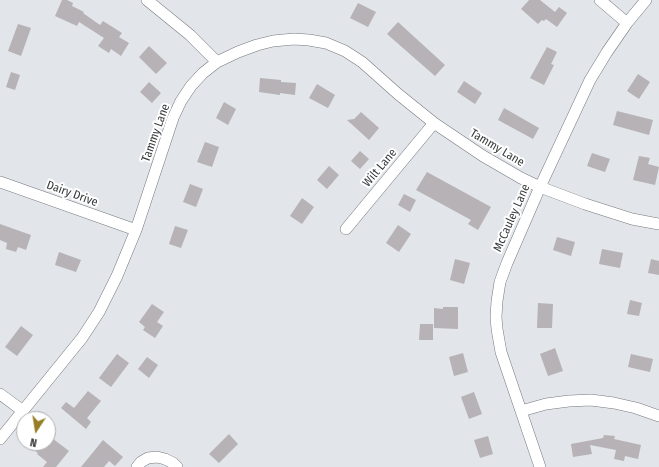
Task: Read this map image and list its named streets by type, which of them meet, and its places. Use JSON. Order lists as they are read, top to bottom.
{
  "streets": {
    "street": [
      "Tammy Lane",
      "Wilt Lane",
      "Dairy Drive",
      "McCauley Lane"
    ]
  },
  "crossings": [
    ["Tammy Lane", "Wilt Lane"],
    ["Tammy Lane", "Dairy Drive"],
    ["Tammy Lane", "McCauley Lane"]
  ],
  "north": "bottom"
}
